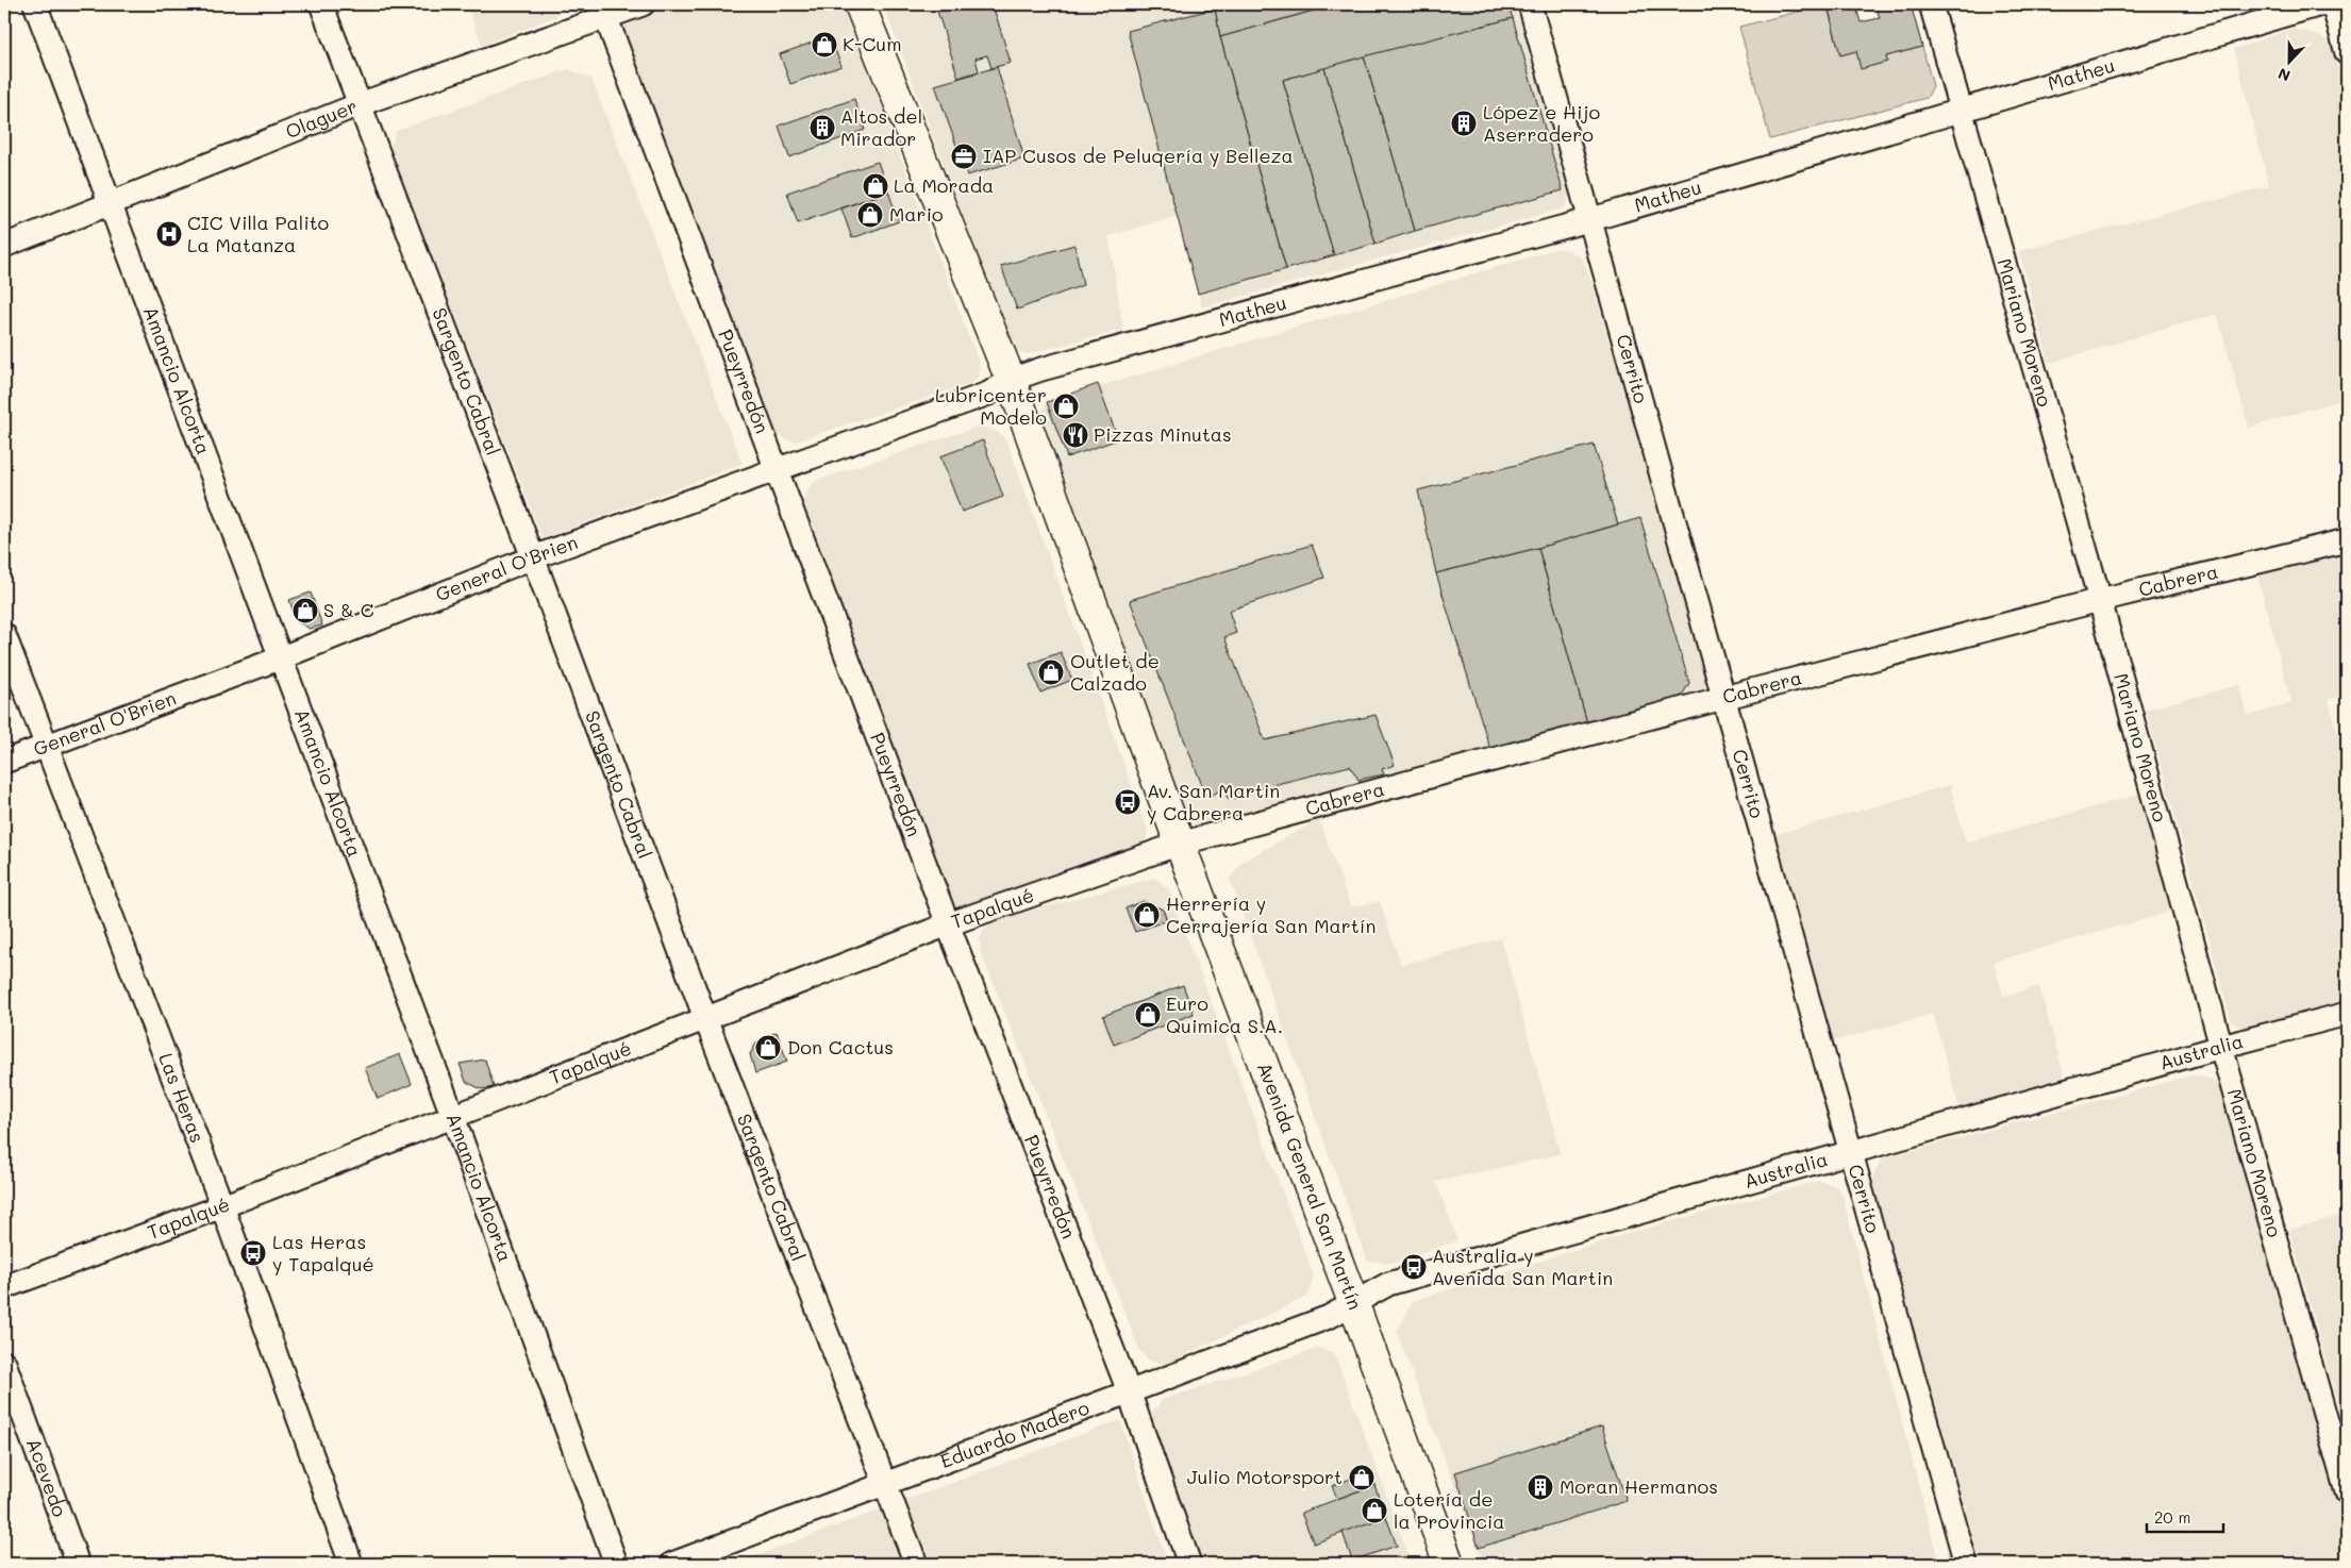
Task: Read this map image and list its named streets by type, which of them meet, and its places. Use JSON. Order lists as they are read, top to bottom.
{
  "streets": {
    "main road": ["Avenida General San Martín"],
    "street": [
      "Matheu",
      "Olaguer",
      "Mariano Moreno",
      "Cerrito",
      "Amancio Alcorta",
      "Sargento Cabral",
      "Pueyrredón",
      "General O'Brien",
      "Cabrera",
      "Tapalqué",
      "Australia",
      "Las Heras",
      "Eduardo Madero",
      "Acevedo"
    ]
  },
  "crossings": [
    ["Matheu", "Mariano Moreno"],
    ["Matheu", "Cerrito"],
    ["Matheu", "General O'Brien"],
    ["Matheu", "Avenida General San Martín"],
    ["Olaguer", "Amancio Alcorta"],
    ["Olaguer", "Sargento Cabral"],
    ["Olaguer", "Pueyrredón"],
    ["Mariano Moreno", "Cabrera"],
    ["Mariano Moreno", "Australia"],
    ["Cerrito", "Cabrera"],
    ["Cerrito", "Australia"],
    ["Amancio Alcorta", "General O'Brien"],
    ["Amancio Alcorta", "Tapalqué"],
    ["Sargento Cabral", "General O'Brien"],
    ["Sargento Cabral", "Tapalqué"],
    ["Sargento Cabral", "Eduardo Madero"],
    ["Pueyrredón", "General O'Brien"],
    ["Pueyrredón", "Tapalqué"],
    ["Pueyrredón", "Eduardo Madero"],
    ["General O'Brien", "Las Heras"],
    ["General O'Brien", "Avenida General San Martín"],
    ["Cabrera", "Tapalqué"],
    ["Cabrera", "Avenida General San Martín"],
    ["Tapalqué", "Las Heras"],
    ["Tapalqué", "Avenida General San Martín"],
    ["Australia", "Avenida General San Martín"],
    ["Australia", "Eduardo Madero"],
    ["Avenida General San Martín", "Eduardo Madero"]
  ],
  "places": {
    "shop": [
      "K-Cum",
      "La Morada",
      "Mario",
      "Lubricenter Modelo",
      "S & C",
      "Outlet de Calzado",
      "Herrería y Cerrajería San Martín",
      "Euro Quimica S.A.",
      "Don Cactus",
      "Julio Motorsport",
      "Lotería de la Provincia"
    ],
    "building": ["López e Hijo Aserradero", "Altos del Mirador", "Moran Hermanos"],
    "office": ["IAP Cusos de Peluqería y Belleza"],
    "hospital": ["CIC Villa Palito La Matanza"],
    "restaurant": ["Pizzas Minutas"],
    "bus stop": ["Av. San Martin y Cabrera", "Las Heras y Tapalqué", "Australia y Avenida San Martin"]
  },
  "scale_bar": "20 m",
  "north": "bottom"
}
